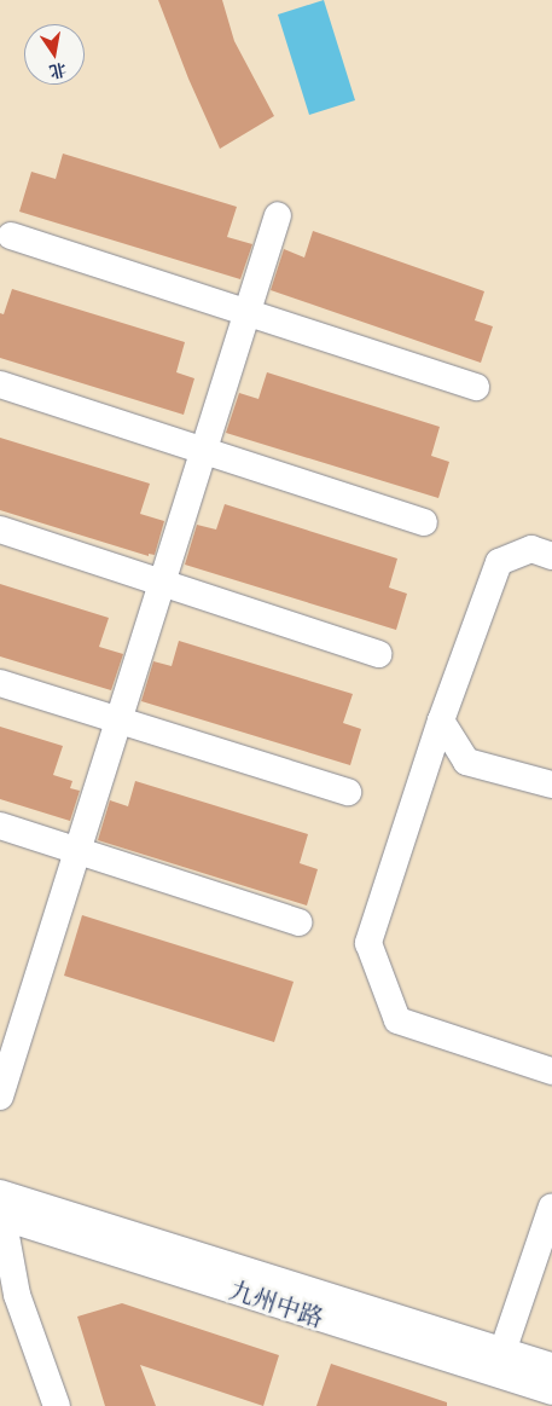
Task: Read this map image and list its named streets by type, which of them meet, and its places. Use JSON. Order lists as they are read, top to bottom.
{
  "streets": {
    "street": ["九州中路"]
  },
  "north": "bottom"
}
